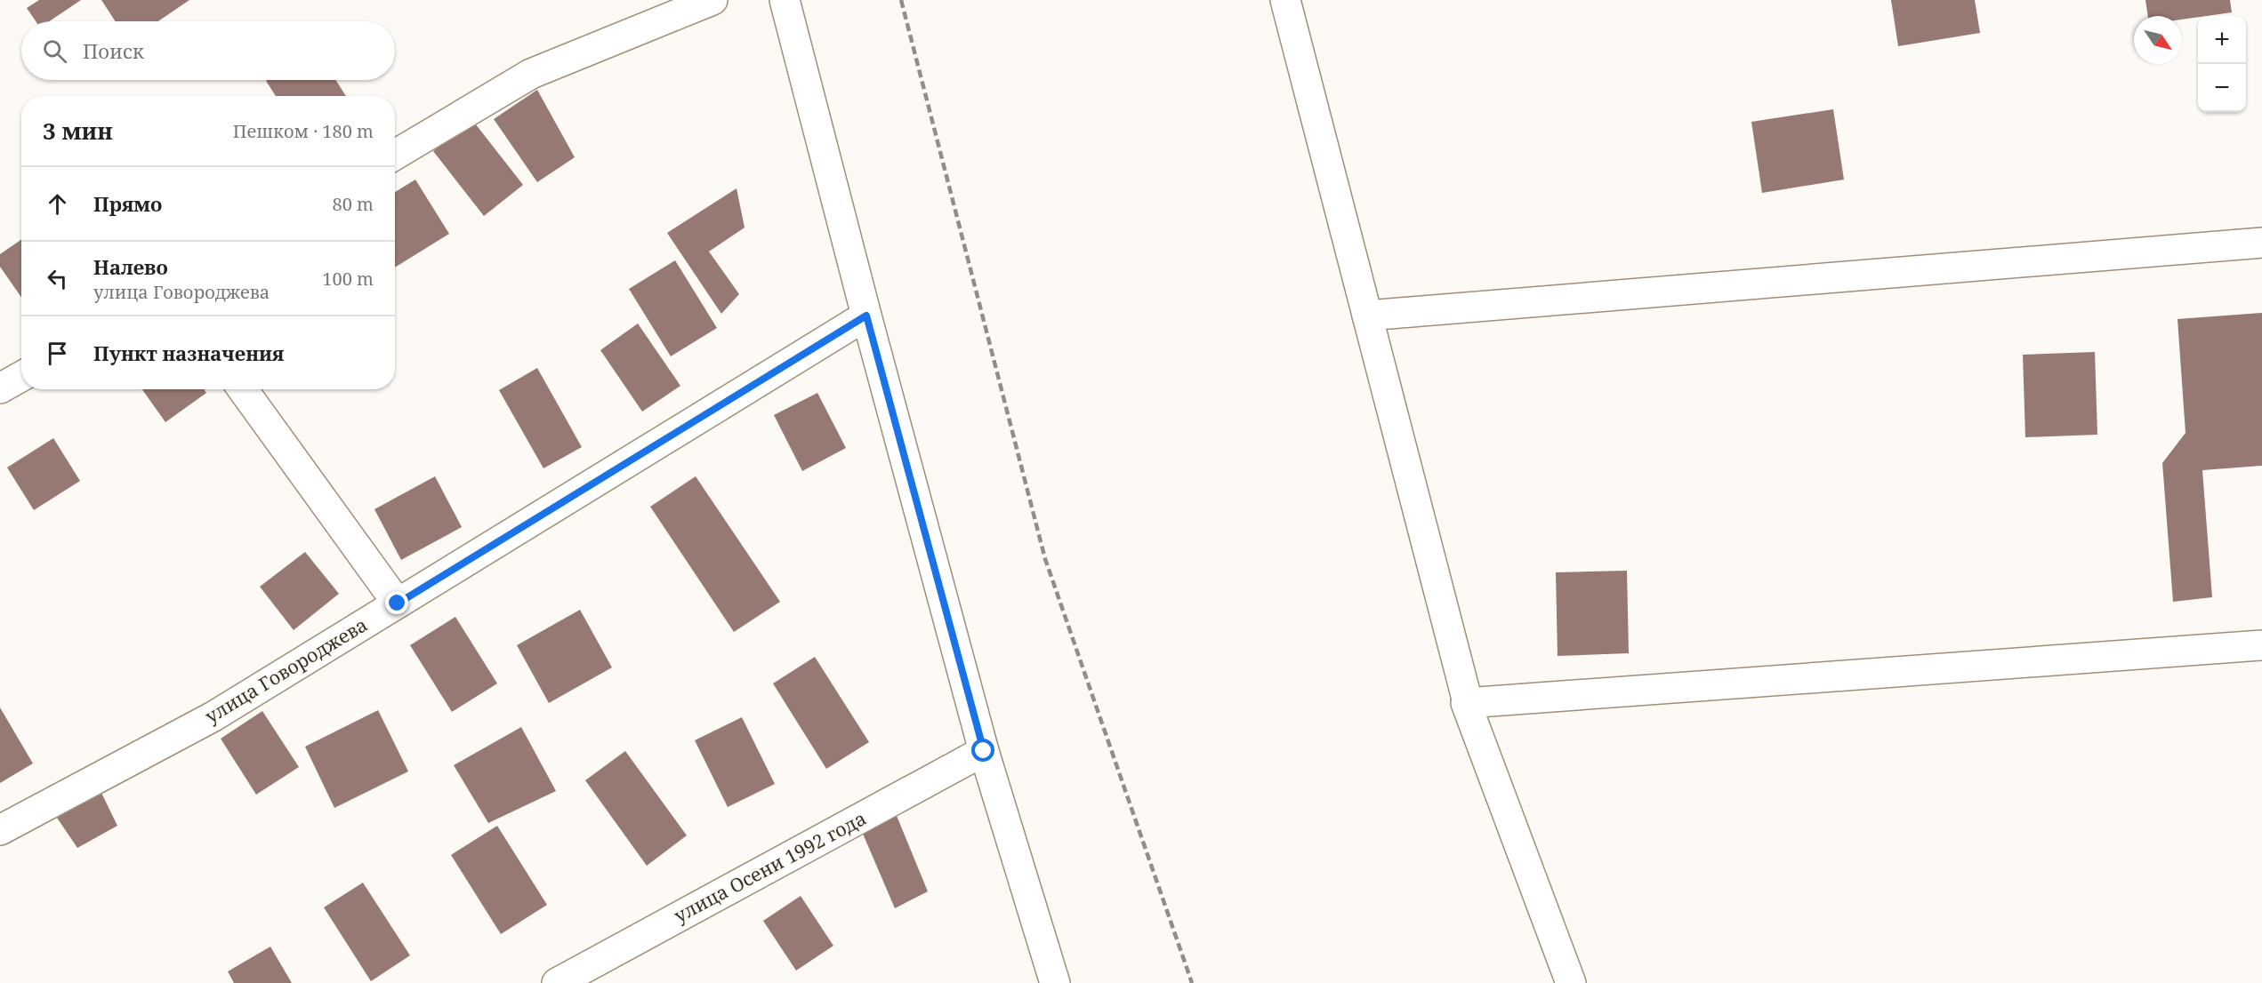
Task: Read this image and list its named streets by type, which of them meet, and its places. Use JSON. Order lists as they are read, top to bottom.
{
  "streets": {
    "street": ["улица Говороджева", "улица Осени 1992 года"]
  },
  "north": "bottom right",
  "page": {
    "map_buttons": ["+", "−"],
    "search": "Поиск",
    "heading": ["3 мин", "Пешком · 180 m"],
    "list": [
      ["Прямо", "80 m"],
      ["Налево", "улица Говороджева", "100 m"],
      "Пункт назначения"
    ]
  }
}
